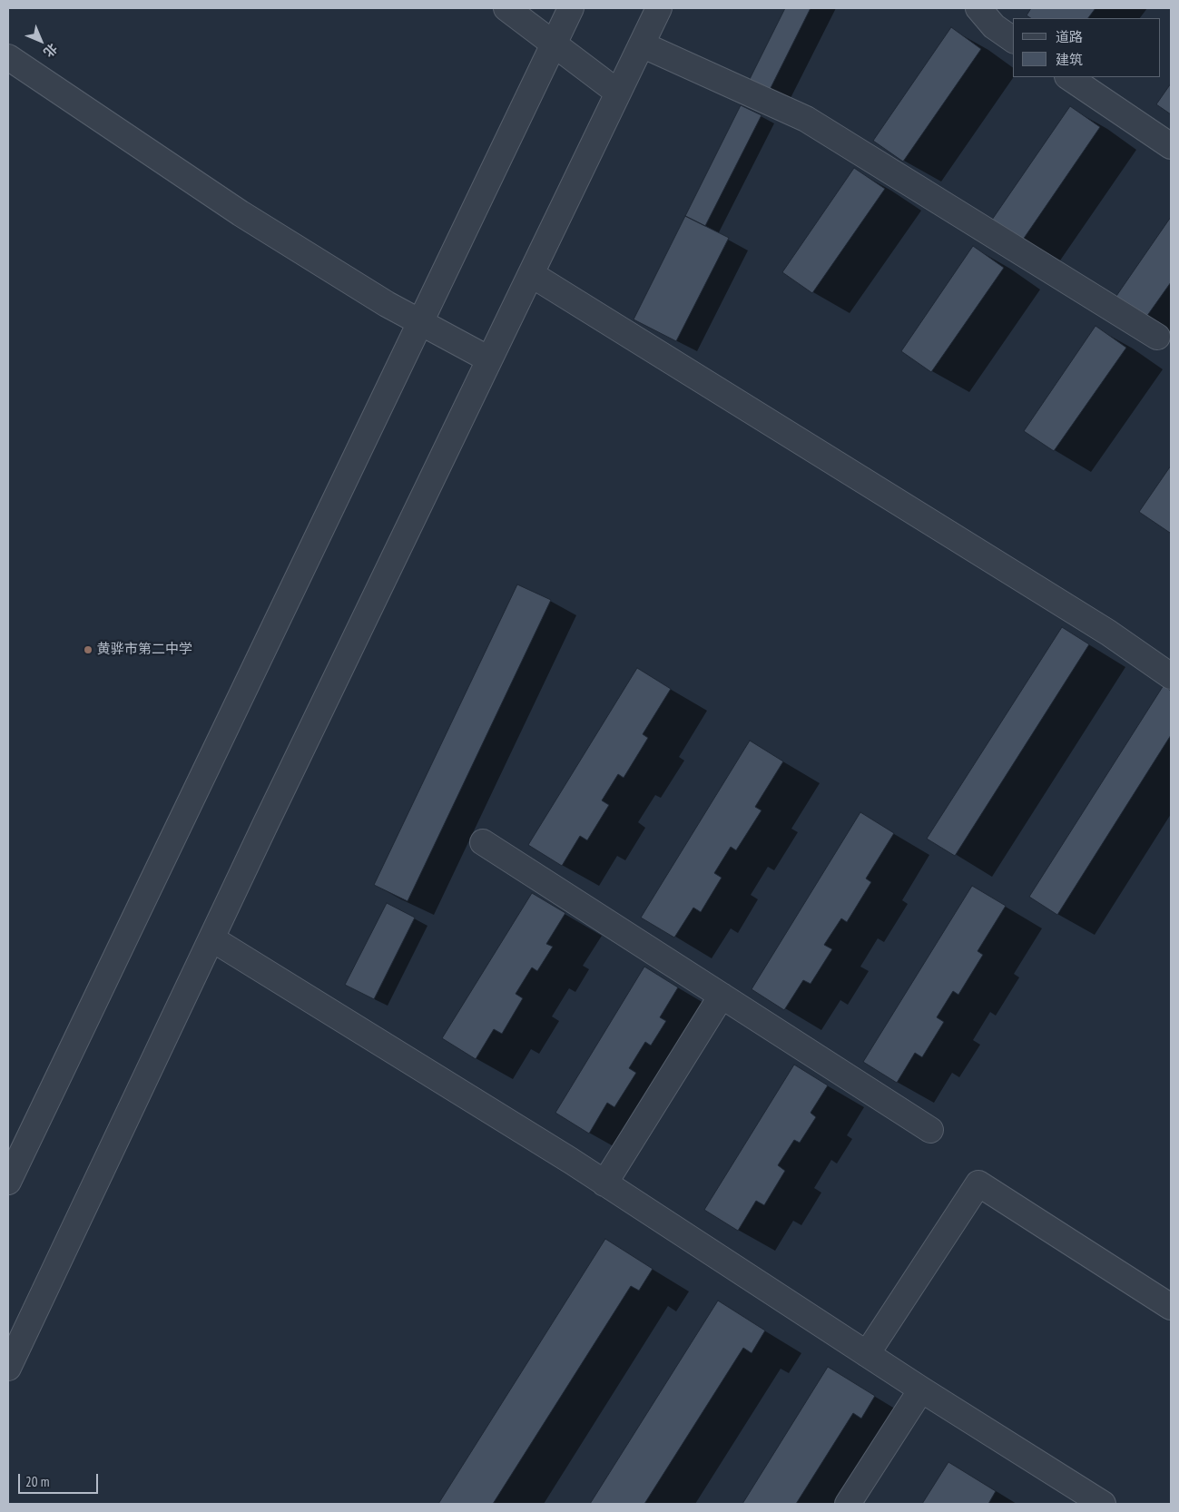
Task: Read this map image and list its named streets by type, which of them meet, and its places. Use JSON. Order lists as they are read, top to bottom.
{
  "places": ["黄骅市第二中学"],
  "legend": ["道路", "建筑"],
  "scale_bar": "20 m",
  "north": "bottom right"
}
